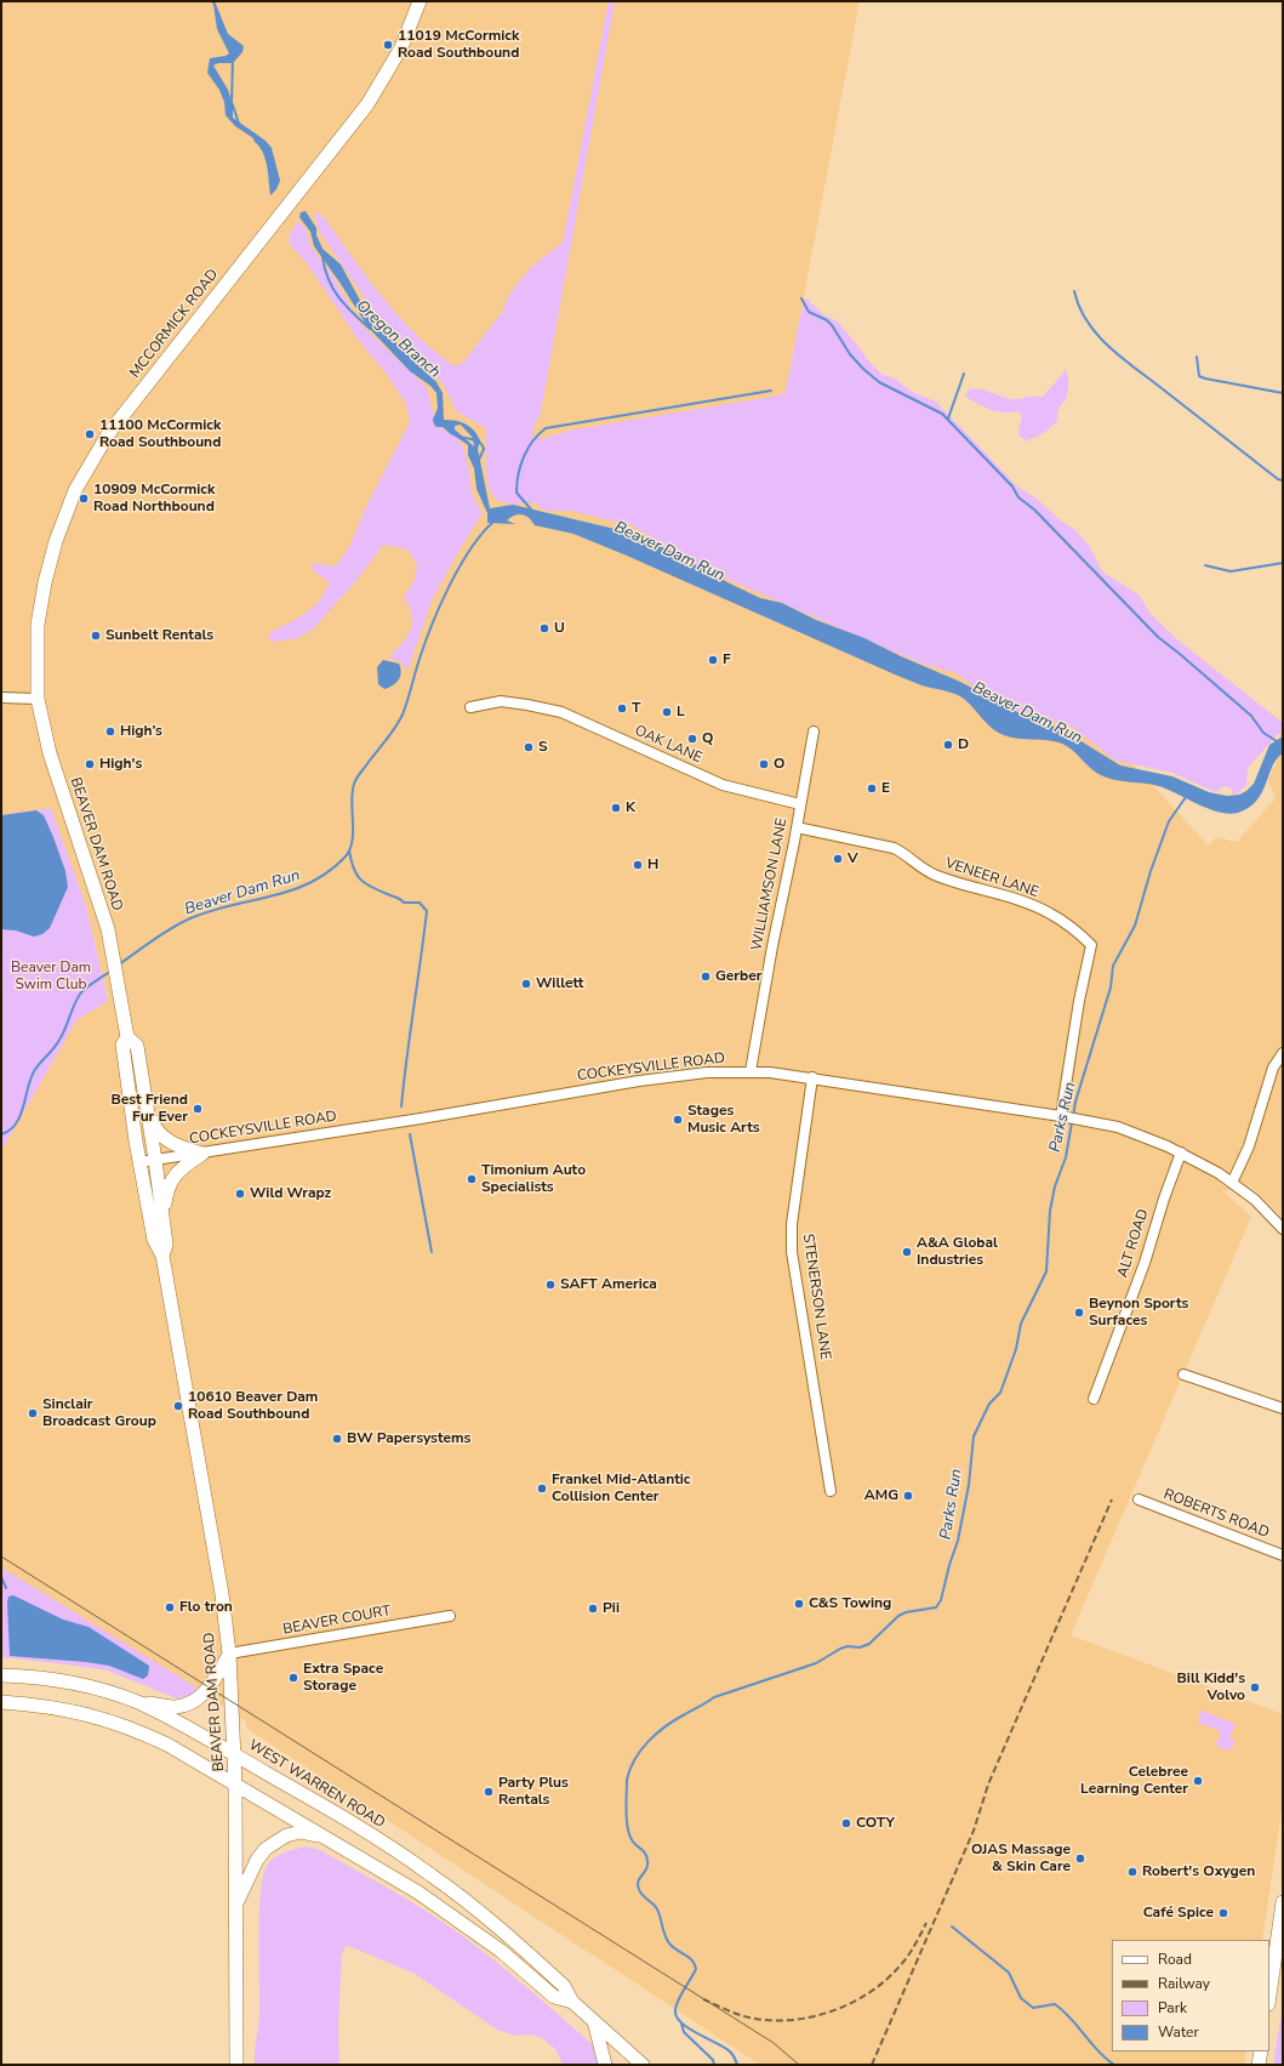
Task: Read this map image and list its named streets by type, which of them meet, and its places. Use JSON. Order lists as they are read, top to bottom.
{
  "streets": {
    "main road": ["MCCORMICK ROAD", "BEAVER DAM ROAD", "WEST WARREN ROAD"],
    "street": [
      "OAK LANE",
      "VENEER LANE",
      "WILLIAMSON LANE",
      "COCKEYSVILLE ROAD",
      "ALT ROAD",
      "STENERSON LANE",
      "ROBERTS ROAD",
      "BEAVER COURT"
    ]
  },
  "crossings": [
    ["MCCORMICK ROAD", "BEAVER DAM ROAD"],
    ["OAK LANE", "WILLIAMSON LANE"],
    ["BEAVER DAM ROAD", "COCKEYSVILLE ROAD"],
    ["BEAVER DAM ROAD", "BEAVER COURT"],
    ["BEAVER DAM ROAD", "WEST WARREN ROAD"],
    ["VENEER LANE", "WILLIAMSON LANE"],
    ["VENEER LANE", "COCKEYSVILLE ROAD"],
    ["WILLIAMSON LANE", "COCKEYSVILLE ROAD"],
    ["COCKEYSVILLE ROAD", "ALT ROAD"],
    ["COCKEYSVILLE ROAD", "STENERSON LANE"]
  ],
  "water": ["Oregon Branch", "Beaver Dam Run", "Parks Run"],
  "parks": ["Beaver Dam Swim Club"],
  "places": [
    "11019 McCormick Road Southbound",
    "11100 McCormick Road Southbound",
    "10909 McCormick Road Northbound",
    "U",
    "Sunbelt Rentals",
    "F",
    "T",
    "L",
    "High’s",
    "Q",
    "D",
    "S",
    "High's",
    "O",
    "E",
    "K",
    "V",
    "H",
    "Gerber",
    "Willett",
    "Best Friend Fur Ever",
    "Stages Music Arts",
    "Timonium Auto Specialists",
    "Wild Wrapz",
    "A&A Global Industries",
    "SAFT America",
    "Beynon Sports Surfaces",
    "10610 Beaver Dam Road Southbound",
    "Sinclair Broadcast Group",
    "BW Papersystems",
    "Frankel Mid-Atlantic Collision Center",
    "AMG",
    "C&S Towing",
    "Flo tron",
    "Pii",
    "Extra Space Storage",
    "Bill Kidd's Volvo",
    "Celebree Learning Center",
    "Party Plus Rentals",
    "COTY",
    "OJAS Massage & Skin Care",
    "Robert's Oxygen",
    "Café Spice"
  ],
  "legend": [
    "Road",
    "Railway",
    "Park",
    "Water"
  ]
}
